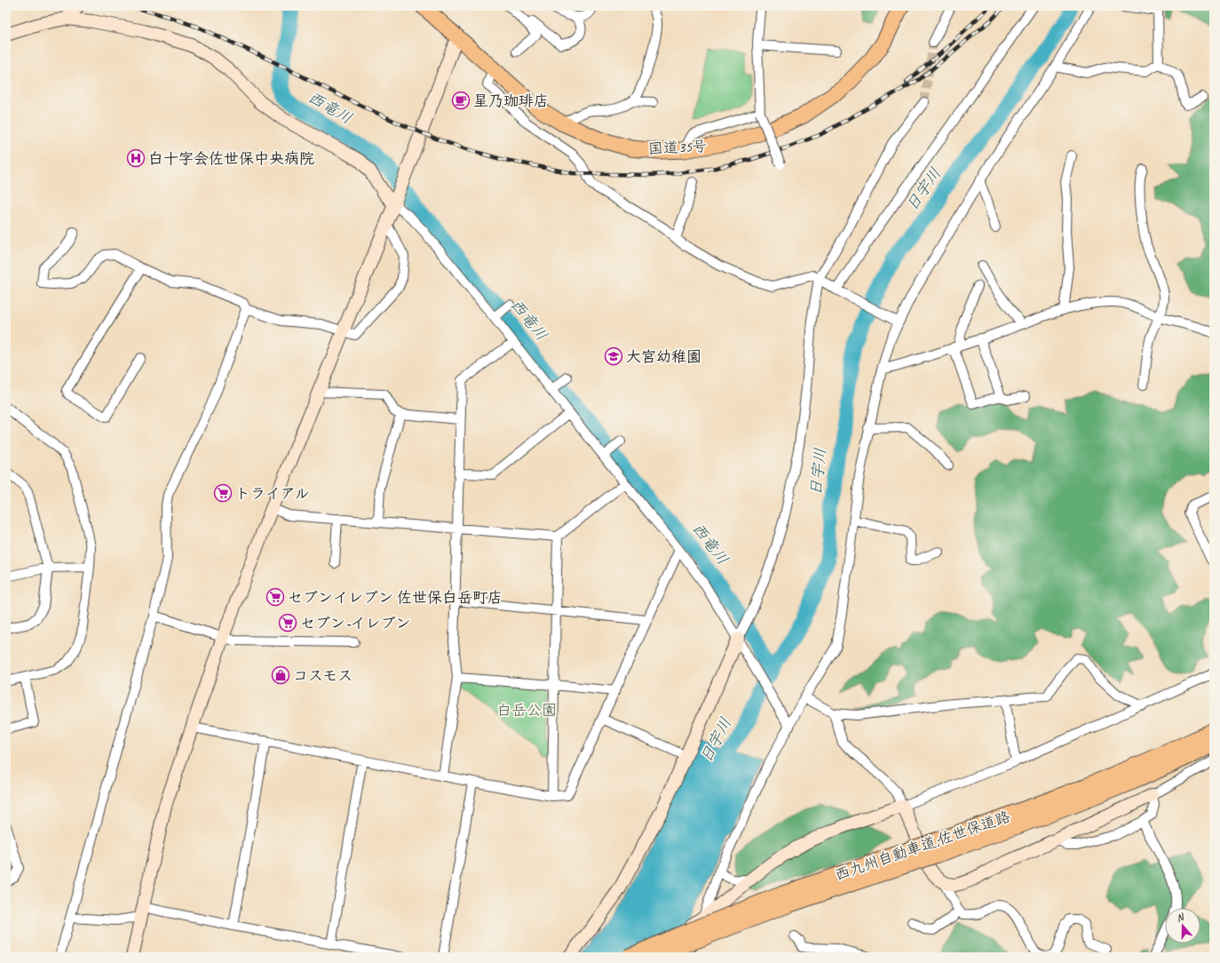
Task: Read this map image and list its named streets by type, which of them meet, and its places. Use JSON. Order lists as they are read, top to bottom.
{
  "streets": {
    "highway": ["国道35号", "西九州自動車道;佐世保道路"]
  },
  "water": ["西竜川", "日宇川"],
  "parks": ["白岳公園"],
  "places": {
    "cafe": ["星乃珈琲店"],
    "hospital": ["白十字会佐世保中央病院"],
    "school or university": ["大宮幼稚園"],
    "supermarket": ["トライアル", "セブンイレブン 佐世保白岳町店", "セブン-イレブン"],
    "shop": ["コスモス"]
  },
  "north": "top"
}
